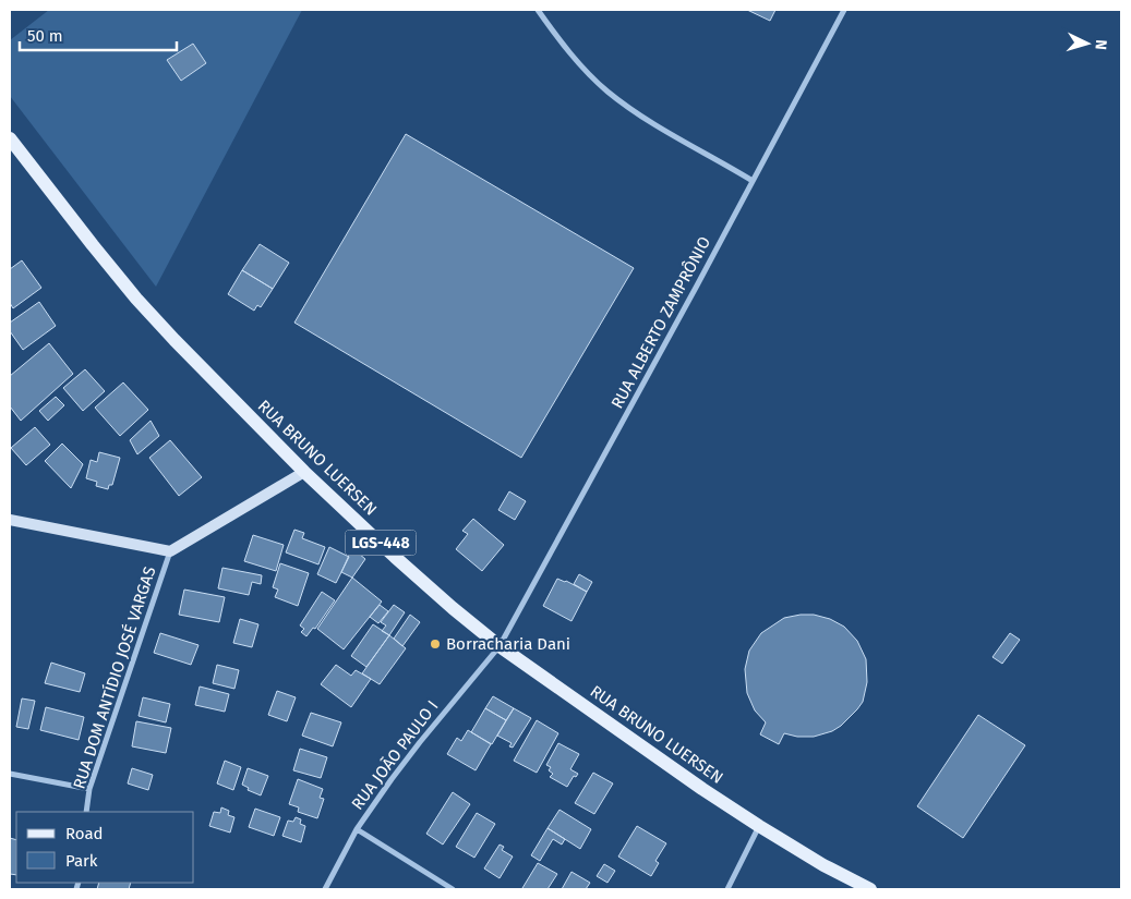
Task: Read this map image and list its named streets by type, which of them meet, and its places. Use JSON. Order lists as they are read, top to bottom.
{
  "streets": {
    "main road": ["RUA BRUNO LUERSEN", "LGS-448"],
    "street": ["RUA ALBERTO ZAMPRÔNIO", "RUA DOM ANTÍDIO JOSÉ VARGAS", "RUA JOÃO PAULO I"]
  },
  "crossings": [
    ["RUA ALBERTO ZAMPRÔNIO", "RUA BRUNO LUERSEN"],
    ["RUA ALBERTO ZAMPRÔNIO", "RUA JOÃO PAULO I"],
    ["RUA BRUNO LUERSEN", "RUA JOÃO PAULO I"]
  ],
  "places": ["Borracharia Dani"],
  "legend": ["Road", "Park"],
  "scale_bar": "50 m",
  "north": "right"
}
